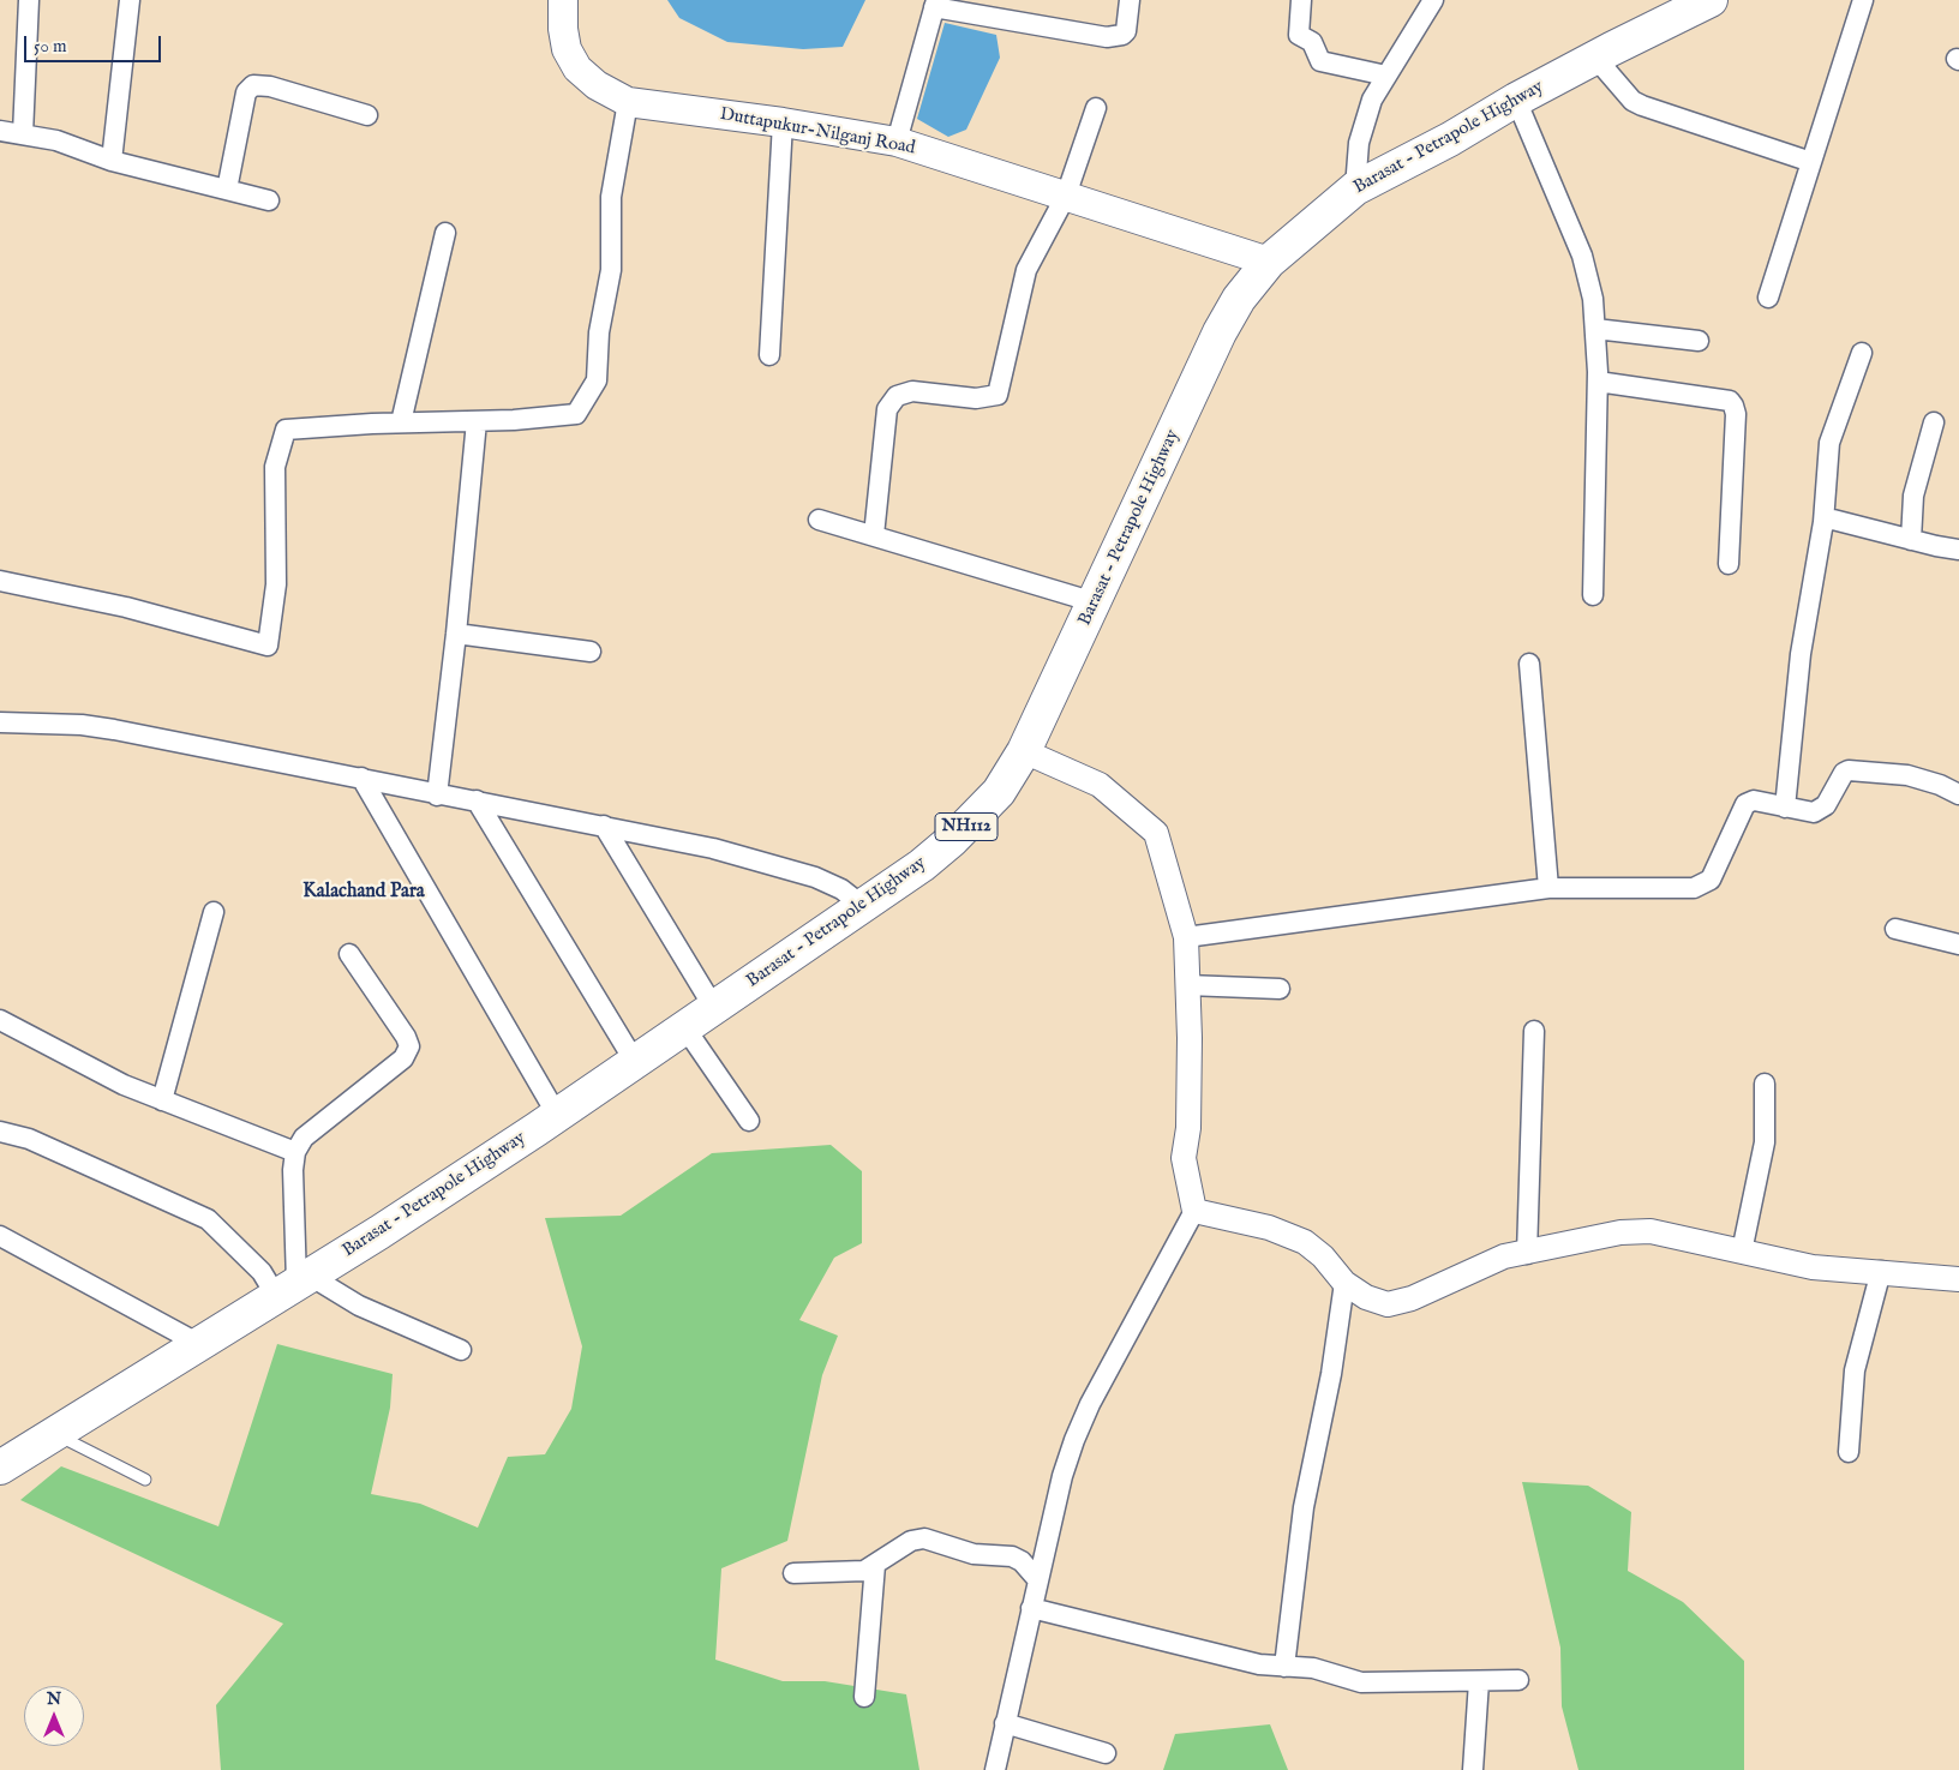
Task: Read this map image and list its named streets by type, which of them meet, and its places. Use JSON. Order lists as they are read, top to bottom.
{
  "streets": {
    "highway": ["Barasat - Petrapole Highway", "NH112"],
    "main road": ["Duttapukur-Nilganj Road"]
  },
  "crossings": [
    ["Duttapukur-Nilganj Road", "Barasat - Petrapole Highway"]
  ],
  "districts": ["Kalachand Para"],
  "scale_bar": "50 m",
  "north": "top"
}
